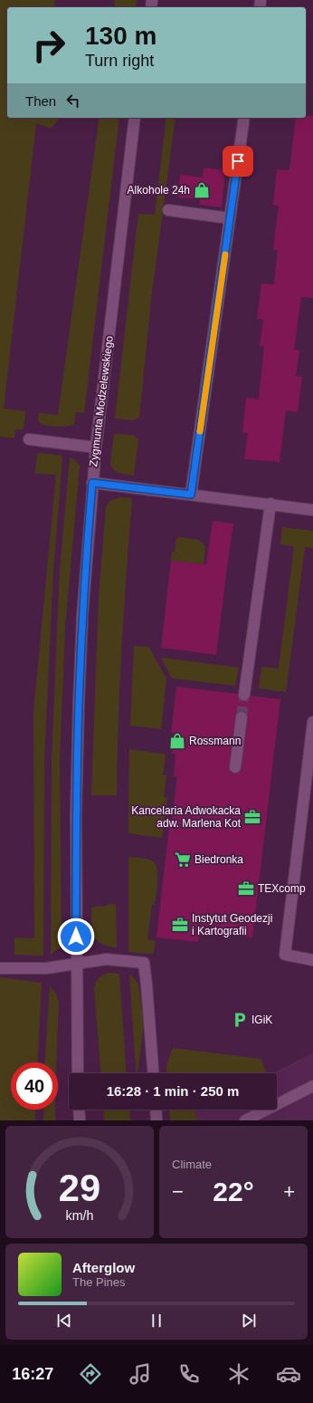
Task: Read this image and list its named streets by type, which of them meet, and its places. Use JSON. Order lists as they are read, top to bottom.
{
  "streets": {
    "street": ["Zygmunta Modzelewskiego"]
  },
  "places": {
    "shop": ["Alkohole 24h", "Rossmann"],
    "office": ["Kancelaria Adwokacka adw. Marlena Kot", "TEXcomp", "Instytut Geodezji i Kartografii"],
    "supermarket": ["Biedronka"],
    "parking": ["IGiK"]
  },
  "page": {
    "turn": ["130 m", "Turn right"],
    "then": "Then",
    "limit": "40",
    "trip": "16:28 · 1 min · 250 m",
    "tile": "Climate",
    "heat": ["−", "22°", "+"],
    "song": ["Afterglow", "The Pines"],
    "tabs": "16:27",
    "gauge": ["29", "km/h"]
  }
}
